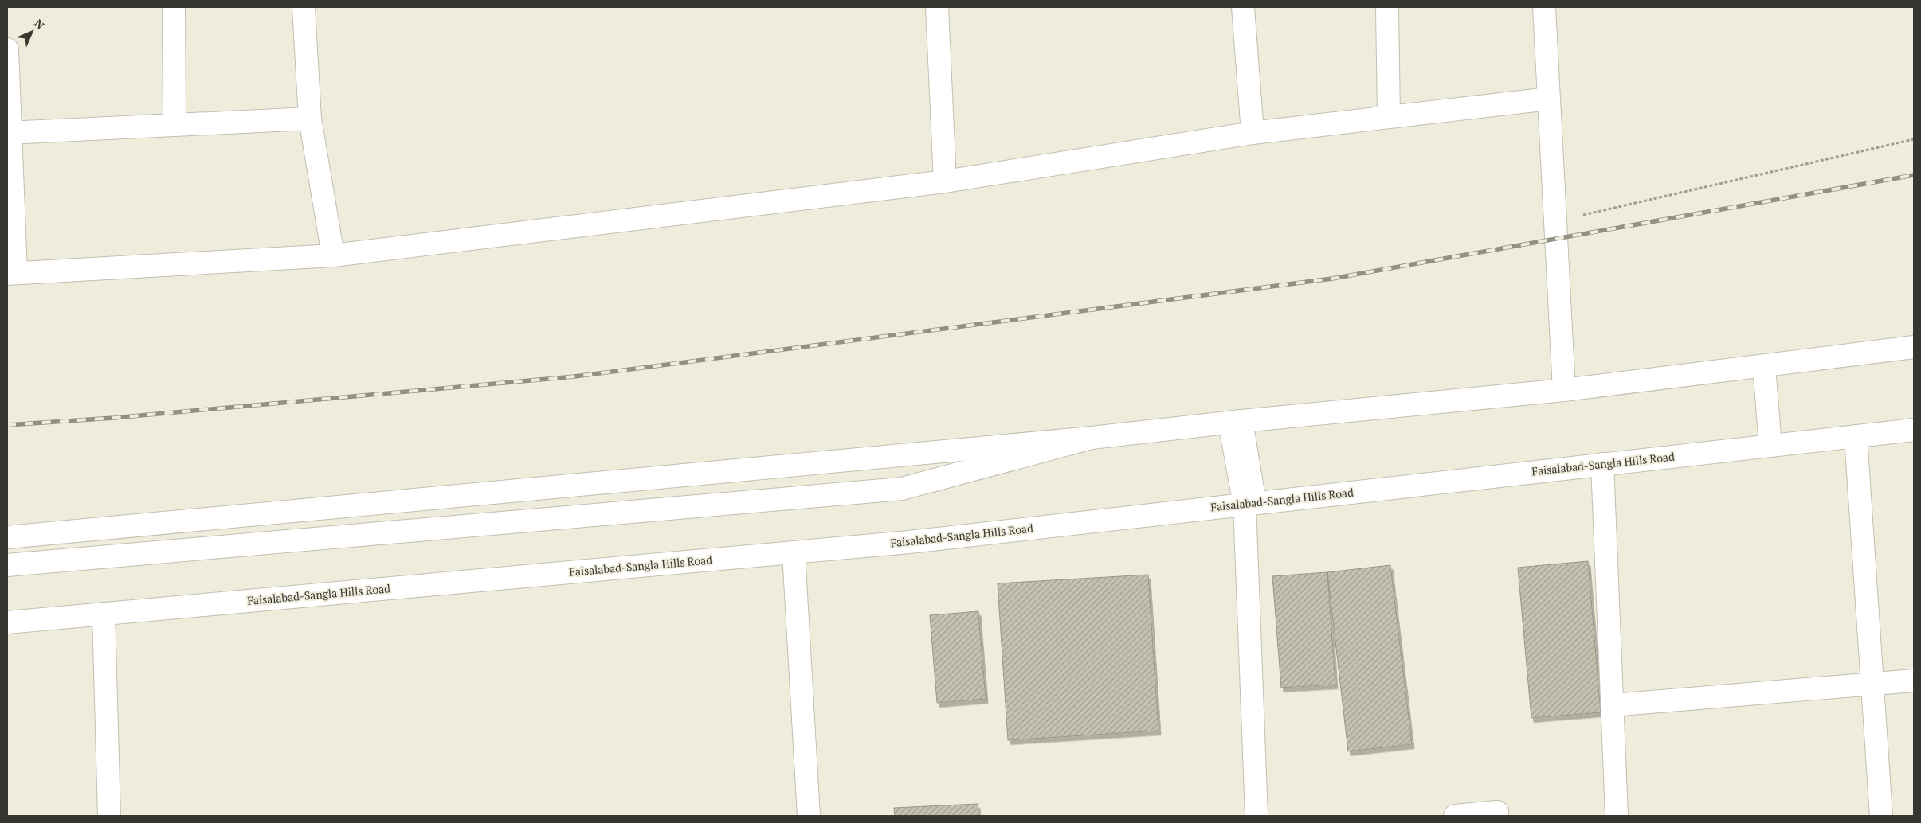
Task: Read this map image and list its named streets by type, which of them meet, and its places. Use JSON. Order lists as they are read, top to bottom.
{
  "streets": {
    "street": ["Faisalabad-Sangla Hills Road"]
  },
  "north": "top right"
}
